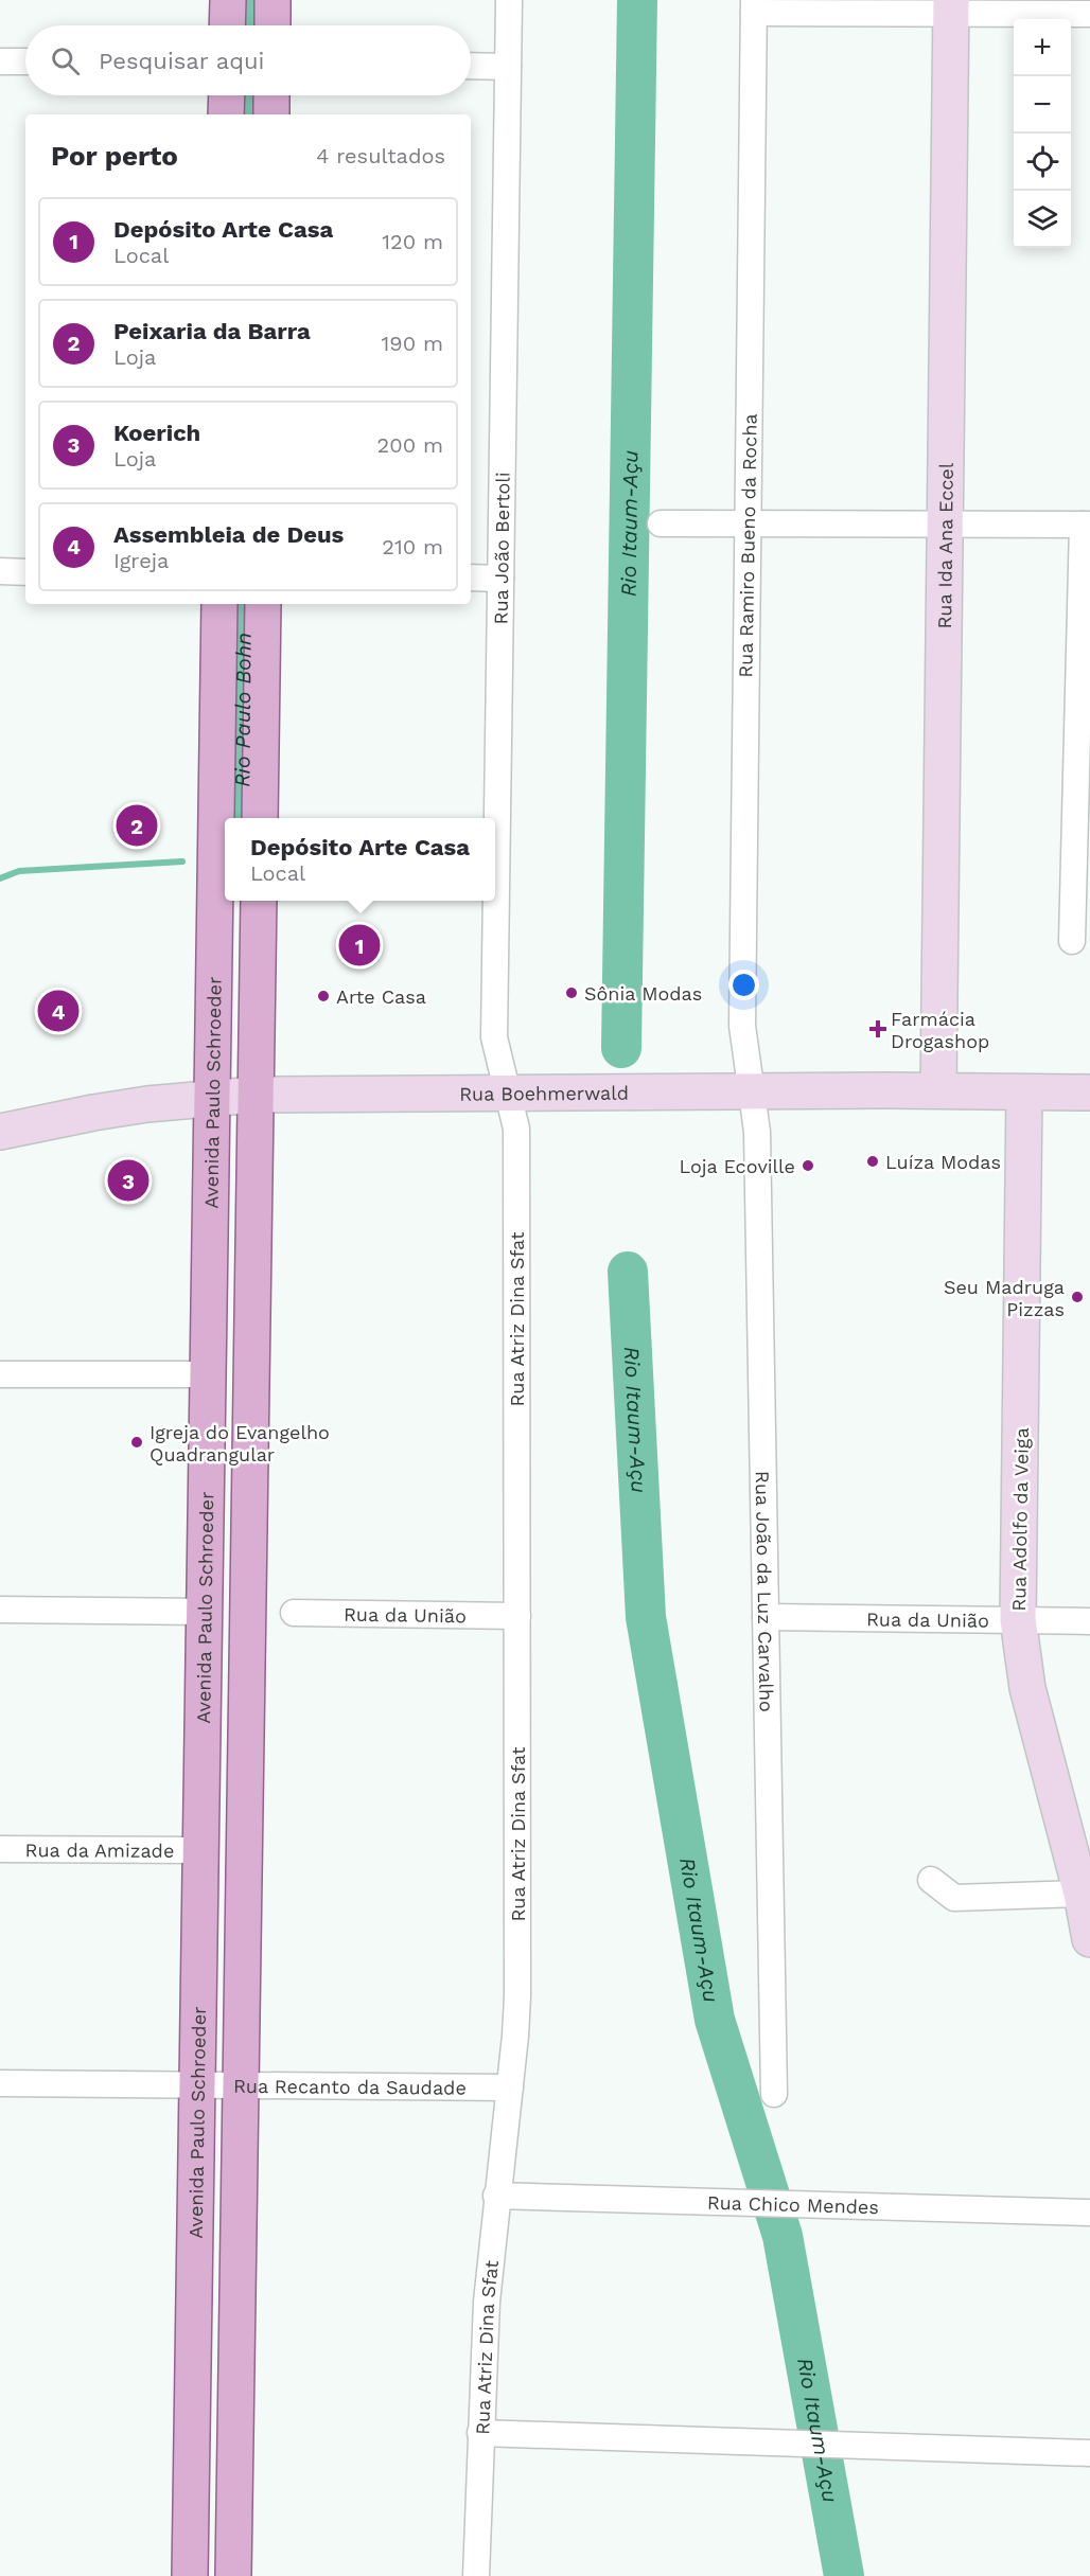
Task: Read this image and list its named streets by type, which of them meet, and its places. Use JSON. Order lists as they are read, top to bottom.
{
  "streets": {
    "main road": ["Avenida Paulo Schroeder"],
    "street": [
      "Rua Ramiro Bueno da Rocha",
      "Rua Ida Ana Eccel",
      "Rua João Bertoli",
      "Rua Boehmerwald",
      "Rua Atriz Dina Sfat",
      "Rua Adolfo da Veiga",
      "Rua João da Luz Carvalho",
      "Rua da União",
      "Rua da Amizade",
      "Rua Recanto da Saudade",
      "Rua Chico Mendes"
    ]
  },
  "crossings": [
    ["Rua Ramiro Bueno da Rocha", "Rua Boehmerwald"],
    ["Rua Ramiro Bueno da Rocha", "Rua João da Luz Carvalho"],
    ["Rua Ida Ana Eccel", "Rua Boehmerwald"],
    ["Rua João Bertoli", "Rua Boehmerwald"],
    ["Rua João Bertoli", "Rua Atriz Dina Sfat"],
    ["Avenida Paulo Schroeder", "Rua Boehmerwald"],
    ["Avenida Paulo Schroeder", "Rua da Amizade"],
    ["Avenida Paulo Schroeder", "Rua Recanto da Saudade"],
    ["Rua Boehmerwald", "Rua Atriz Dina Sfat"],
    ["Rua Boehmerwald", "Rua Adolfo da Veiga"],
    ["Rua Boehmerwald", "Rua João da Luz Carvalho"],
    ["Rua Atriz Dina Sfat", "Rua da União"],
    ["Rua Atriz Dina Sfat", "Rua Recanto da Saudade"],
    ["Rua Atriz Dina Sfat", "Rua Chico Mendes"],
    ["Rua Adolfo da Veiga", "Rua da União"],
    ["Rua João da Luz Carvalho", "Rua da União"]
  ],
  "water": ["Rio Itaum-Açu", "Rio Paulo Bohn"],
  "places": {
    "other": [
      "Sônia Modas",
      "Arte Casa",
      "Luíza Modas",
      "Loja Ecoville",
      "Seu Madruga Pizzas",
      "Igreja do Evangelho Quadrangular"
    ],
    "health": ["Farmácia Drogashop"]
  },
  "page": {
    "map_buttons": ["+", "−"],
    "search": "Pesquisar aqui",
    "heading": ["Por perto", "4 resultados"],
    "list": [
      {
        "mark": "1",
        "name": "Depósito Arte Casa",
        "note": "Local",
        "value": "120 m"
      },
      {
        "mark": "2",
        "name": "Peixaria da Barra",
        "note": "Loja",
        "value": "190 m"
      },
      {
        "mark": "3",
        "name": "Koerich",
        "note": "Loja",
        "value": "200 m"
      },
      {
        "mark": "4",
        "name": "Assembleia de Deus",
        "note": "Igreja",
        "value": "210 m"
      }
    ],
    "pins": [
      "2",
      "1",
      "4",
      "3"
    ],
    "popup": ["Depósito Arte Casa", "Local"]
  }
}
